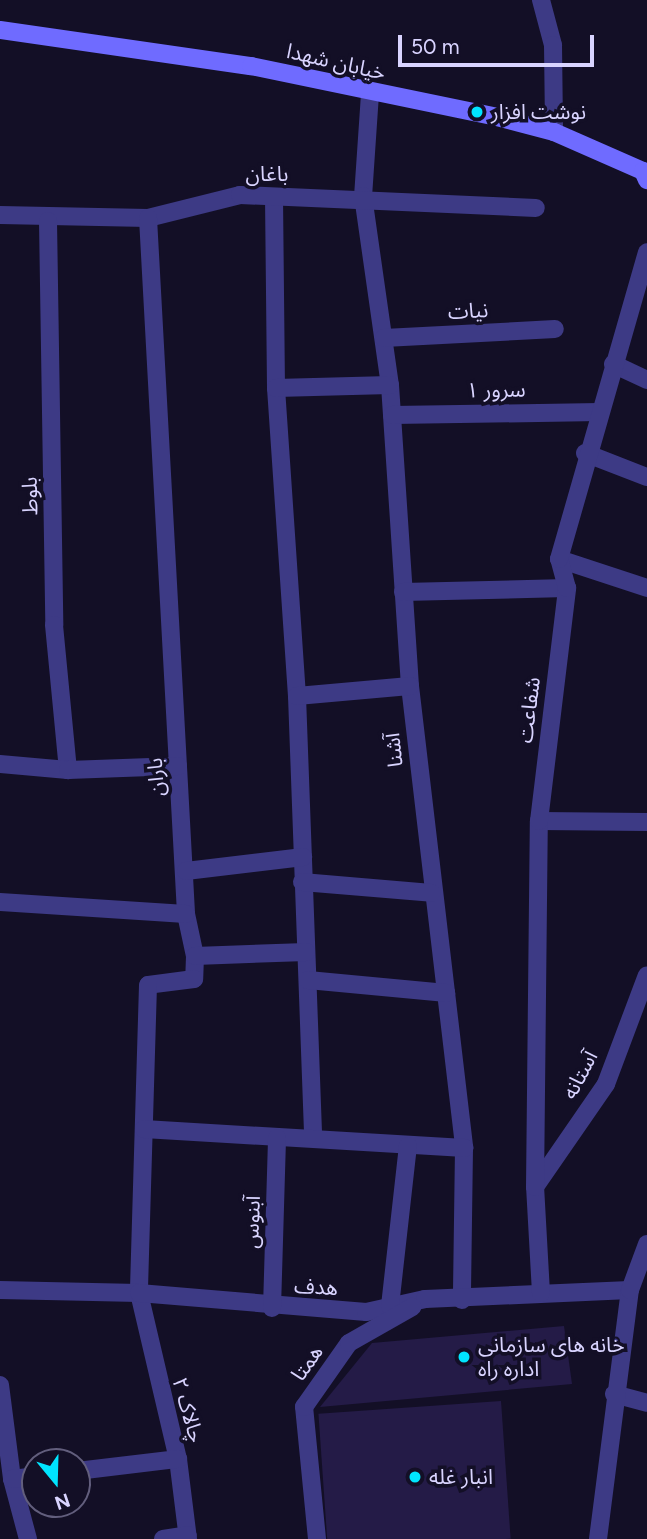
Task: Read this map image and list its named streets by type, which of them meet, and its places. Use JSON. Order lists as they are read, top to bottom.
{
  "streets": {
    "main road": ["خیابان شهدا"],
    "street": [
      "باغان",
      "نیات",
      "سرور ۱",
      "بلوط",
      "شفاعت",
      "آشنا",
      "باران",
      "آستانه",
      "آبنوس",
      "هدف",
      "همتا",
      "چالاک ۲"
    ]
  },
  "crossings": [
    ["خیابان شهدا", "آشنا"],
    ["باغان", "بلوط"],
    ["باغان", "آشنا"],
    ["باغان", "باران"],
    ["نیات", "آشنا"],
    ["سرور ۱", "شفاعت"],
    ["سرور ۱", "آشنا"],
    ["شفاعت", "آستانه"],
    ["شفاعت", "هدف"],
    ["آشنا", "هدف"],
    ["آبنوس", "هدف"],
    ["هدف", "همتا"],
    ["هدف", "چالاک ۲"]
  ],
  "places": ["نوشت افزار", "خانه های سازمانی اداره راه", "انبار غله"],
  "scale_bar": "50 m",
  "north": "bottom"
}
